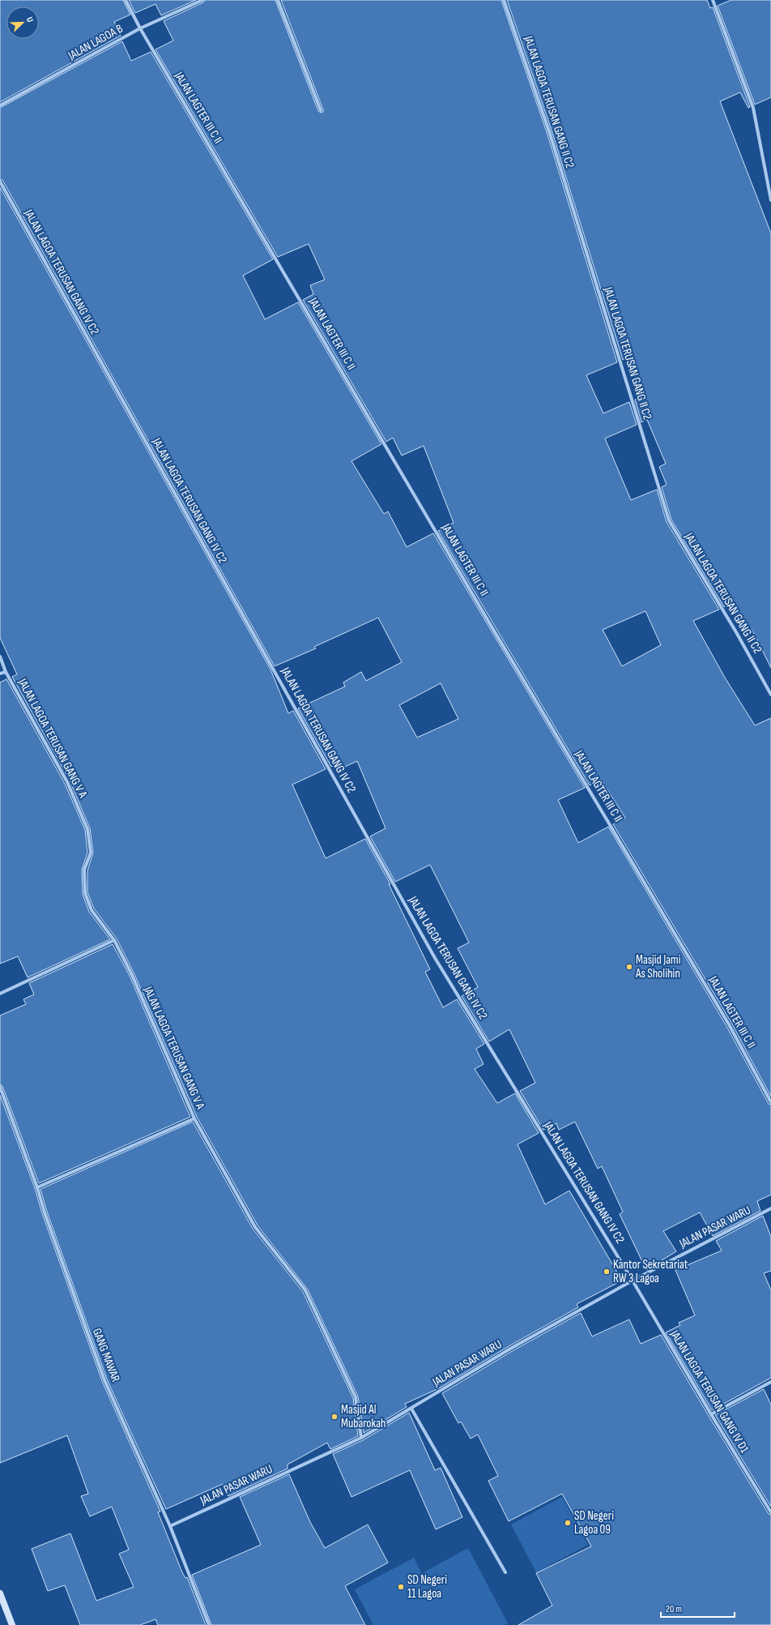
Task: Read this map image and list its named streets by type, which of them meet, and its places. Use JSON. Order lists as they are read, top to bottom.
{
  "streets": {
    "street": [
      "JALAN LAGOA B",
      "JALAN LAGOA TERUSAN GANG II C2",
      "JALAN LAGTER III C II",
      "JALAN LAGOA TERUSAN GANG IV C2",
      "JALAN LAGOA TERUSAN GANG V A",
      "JALAN PASAR WARU",
      "GANG MAWAR",
      "JALAN LAGOA TERUSAN GANG IV D1"
    ]
  },
  "crossings": [
    ["JALAN LAGOA B", "JALAN LAGTER III C II"],
    ["JALAN LAGOA TERUSAN GANG IV C2", "JALAN PASAR WARU"],
    ["JALAN LAGOA TERUSAN GANG IV C2", "JALAN LAGOA TERUSAN GANG IV D1"],
    ["JALAN LAGOA TERUSAN GANG V A", "JALAN PASAR WARU"],
    ["JALAN PASAR WARU", "GANG MAWAR"],
    ["JALAN PASAR WARU", "JALAN LAGOA TERUSAN GANG IV D1"]
  ],
  "places": [
    "Masjid Jami As Sholihin",
    "Kantor Sekretariat RW 3 Lagoa",
    "Masjid Al Mubarokah",
    "SD Negeri Lagoa 09",
    "SD Negeri 11 Lagoa"
  ],
  "scale_bar": "20 m",
  "north": "top right"
}
